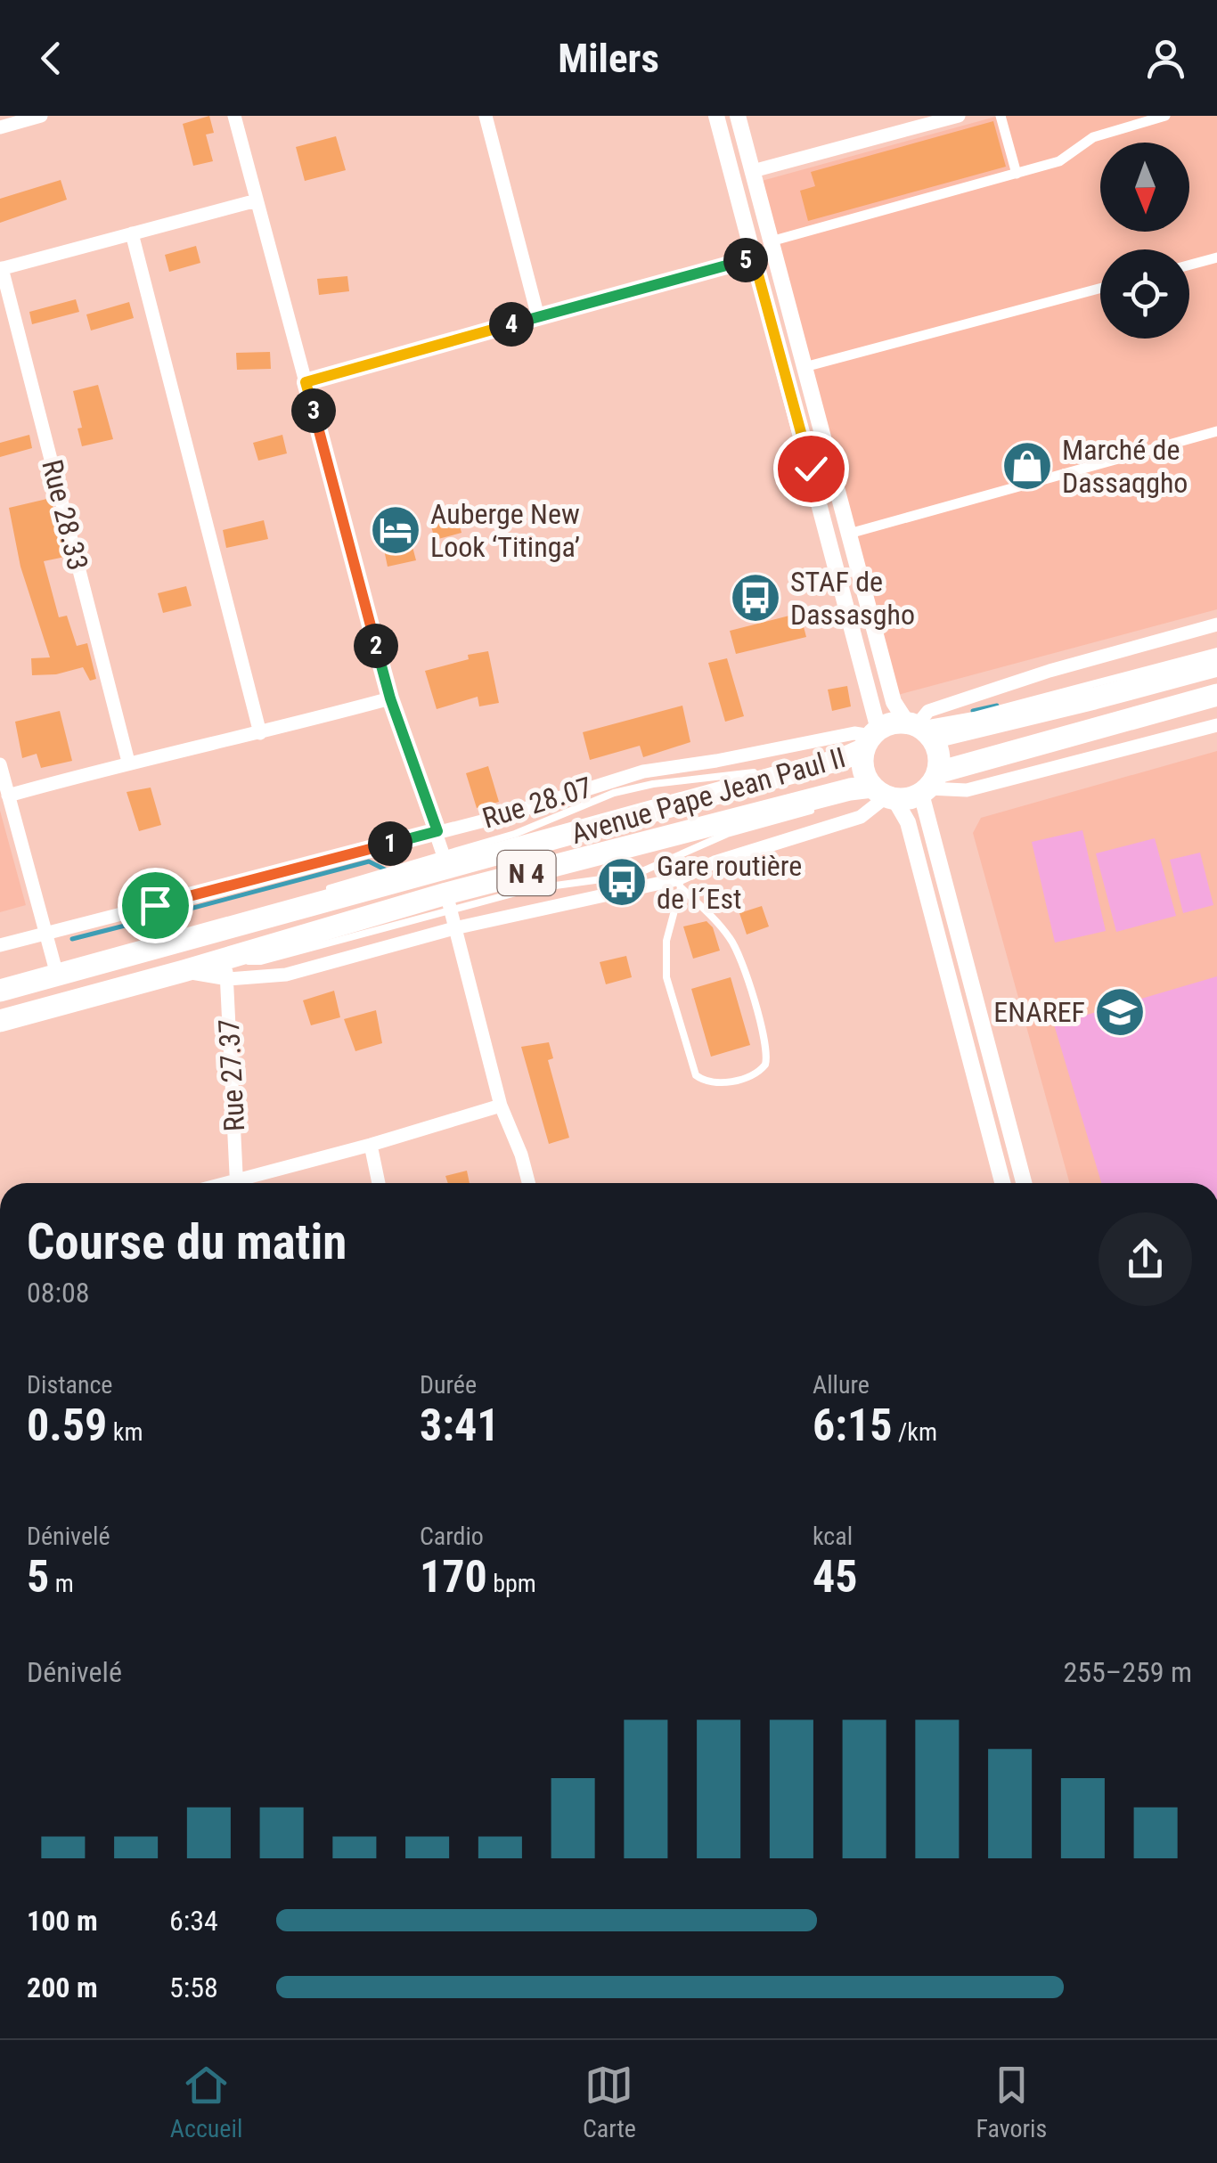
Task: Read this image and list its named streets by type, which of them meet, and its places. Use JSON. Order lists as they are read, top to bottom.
{
  "streets": {
    "highway": ["Avenue Pape Jean Paul II", "N 4"],
    "street": ["Rue 28.33", "Rue 28.07", "Rue 27.37"]
  },
  "crossings": [
    ["Avenue Pape Jean Paul II", "Rue 28.07"],
    ["Avenue Pape Jean Paul II", "N 4"],
    ["Avenue Pape Jean Paul II", "Rue 27.37"]
  ],
  "places": {
    "shop": ["Marché de Dassaqgho"],
    "hotel": ["Auberge New Look ‘Titinga’"],
    "bus stop": ["STAF de Dassasgho", "Gare routière de l´Est"],
    "school or university": ["ENAREF"]
  },
  "north": "bottom",
  "page": {
    "header": "Milers",
    "pins": [
      "5",
      "4",
      "3",
      "2",
      "1"
    ],
    "heading": ["Course du matin", "08:08"],
    "stats": [
      ["Distance", "0.59 km"],
      ["Durée", "3:41"],
      ["Allure", "6:15 /km"],
      ["Dénivelé", "5 m"],
      ["Cardio", "170 bpm"],
      ["kcal", "45"]
    ],
    "chart": ["Dénivelé", "255–259 m"],
    "list": [
      {
        "name": "100 m",
        "note": "6:34"
      },
      {
        "name": "200 m",
        "note": "5:58"
      }
    ],
    "tabs": ["Accueil", "Carte", "Favoris"]
  }
}
